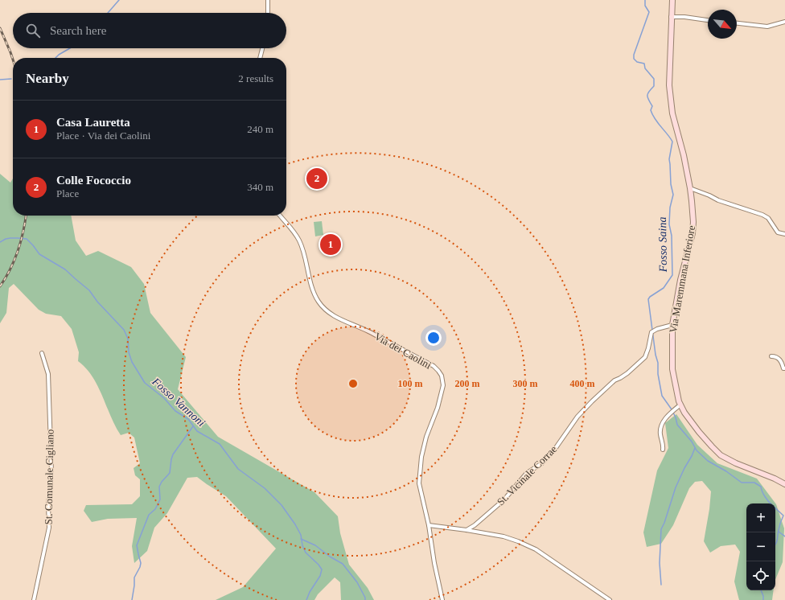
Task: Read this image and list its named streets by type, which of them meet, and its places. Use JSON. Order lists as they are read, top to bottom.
{
  "streets": {
    "main road": ["Via Maremmana Inferiore"],
    "street": ["Via dei Caolini", "St. Vicinale Corrae", "St. Comunale Cigliano"]
  },
  "crossings": [
    ["Via Maremmana Inferiore", "St. Vicinale Corrae"]
  ],
  "water": ["Fosso Saina", "Fosso Vannoni"],
  "north": "bottom right",
  "page": {
    "search": "Search here",
    "heading": ["Nearby", "2 results"],
    "list": [
      {
        "mark": "1",
        "name": "Casa Lauretta",
        "note": "Place · Via dei Caolini",
        "value": "240 m"
      },
      {
        "mark": "2",
        "name": "Colle Fococcio",
        "note": "Place",
        "value": "340 m"
      }
    ],
    "pins": ["2", "1"],
    "map_buttons": ["+", "−"]
  },
  "rings": [
    "100 m",
    "200 m",
    "300 m",
    "400 m"
  ]
}
